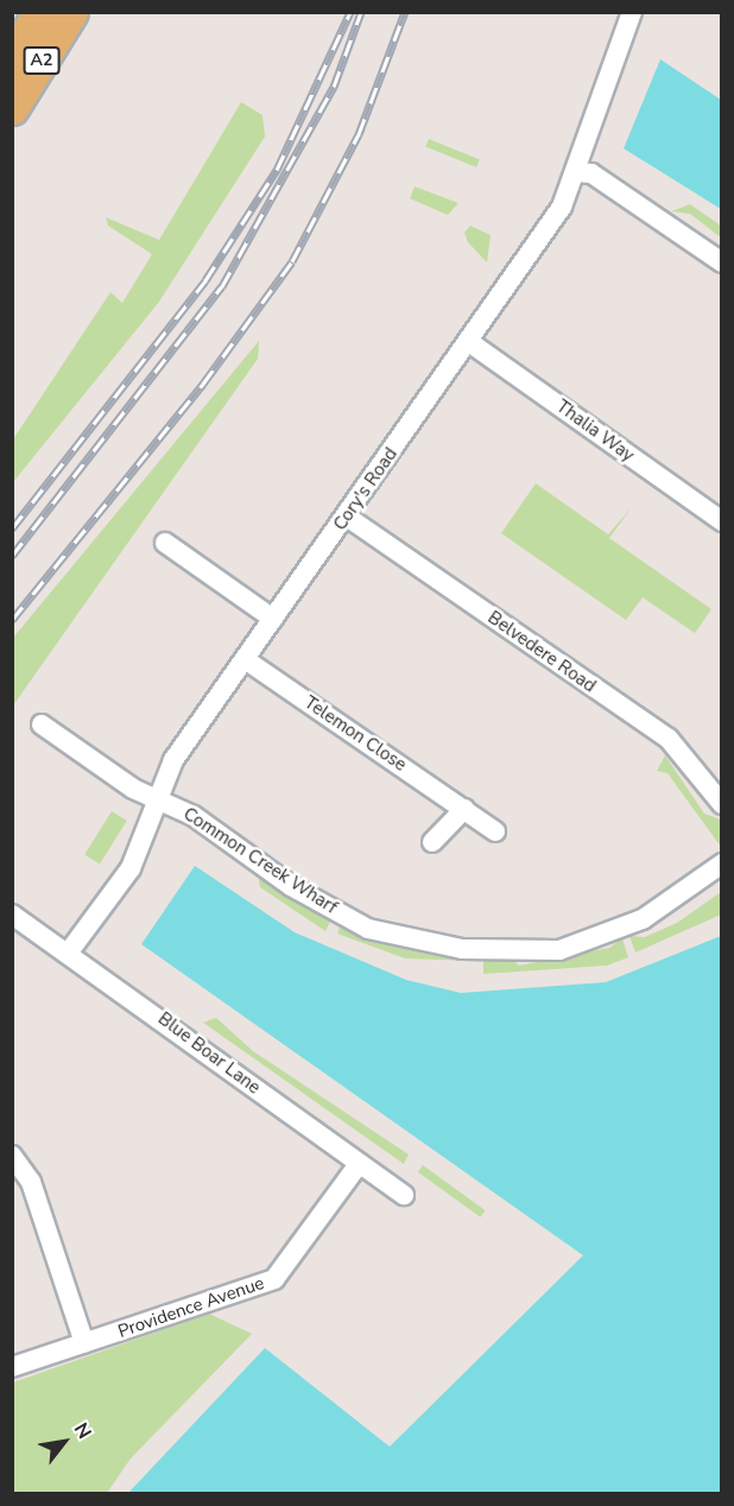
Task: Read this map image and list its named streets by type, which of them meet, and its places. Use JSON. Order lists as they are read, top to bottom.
{
  "streets": {
    "main road": ["A2"],
    "street": [
      "Thalia Way",
      "Cory's Road",
      "Belvedere Road",
      "Telemon Close",
      "Common Creek Wharf",
      "Blue Boar Lane",
      "Providence Avenue"
    ]
  },
  "crossings": [
    ["Thalia Way", "Cory's Road"],
    ["Cory's Road", "Belvedere Road"],
    ["Cory's Road", "Telemon Close"],
    ["Cory's Road", "Common Creek Wharf"],
    ["Cory's Road", "Blue Boar Lane"],
    ["Blue Boar Lane", "Providence Avenue"]
  ],
  "north": "top right"
}
